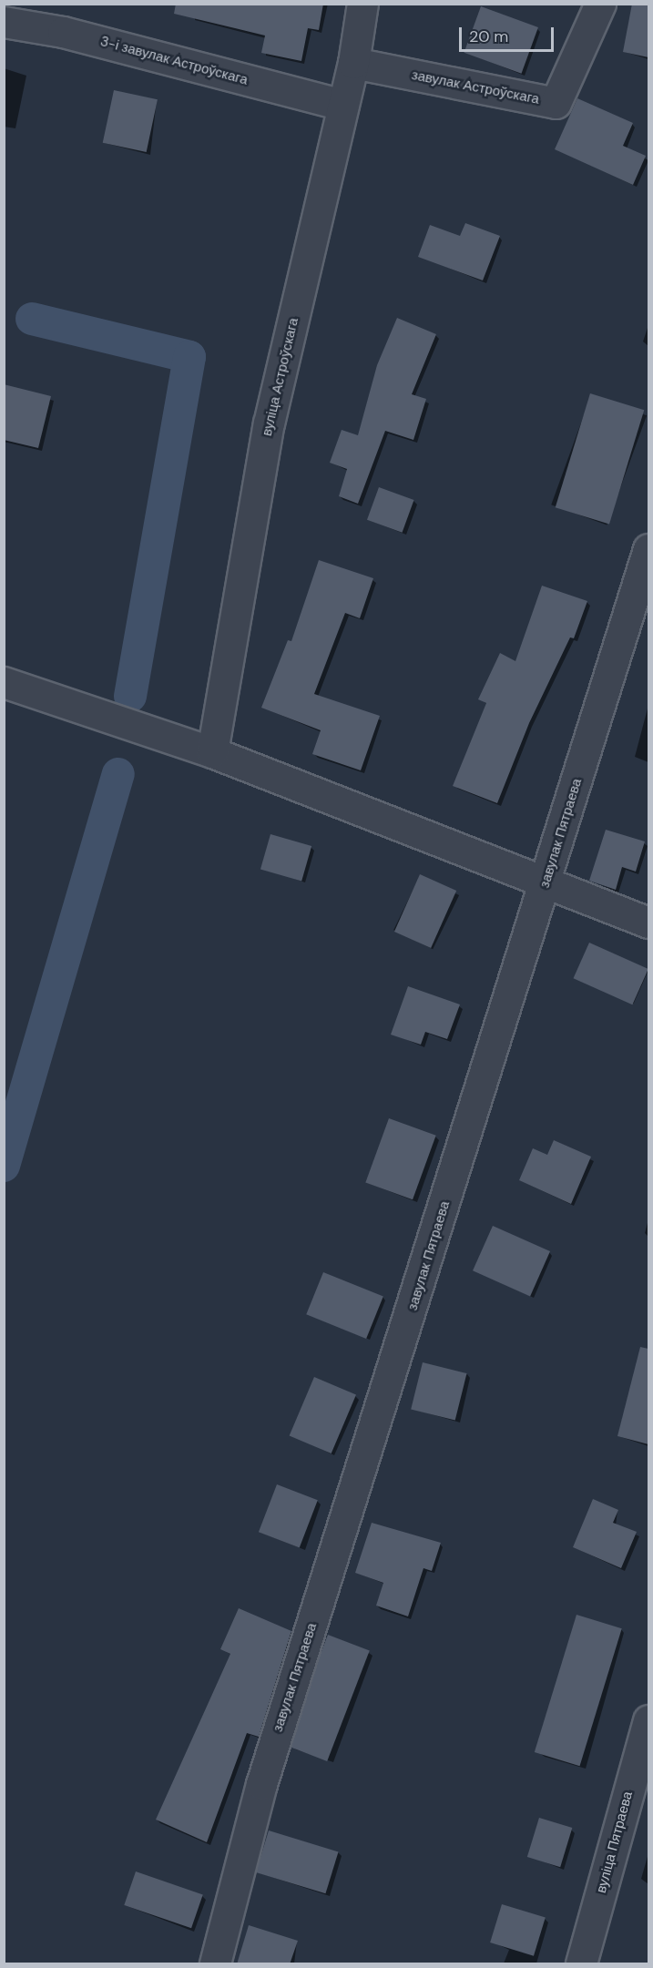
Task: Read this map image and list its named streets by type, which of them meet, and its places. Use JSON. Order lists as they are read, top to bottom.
{
  "streets": {
    "street": [
      "3-і завулак Астроўскага",
      "завулак Астроўскага",
      "вуліца Астроўскага",
      "завулак Пятраева",
      "вуліца Пятраева"
    ]
  },
  "crossings": [
    ["3-і завулак Астроўскага", "вуліца Астроўскага"],
    ["завулак Астроўскага", "вуліца Астроўскага"]
  ],
  "scale_bar": "20 m"
}
